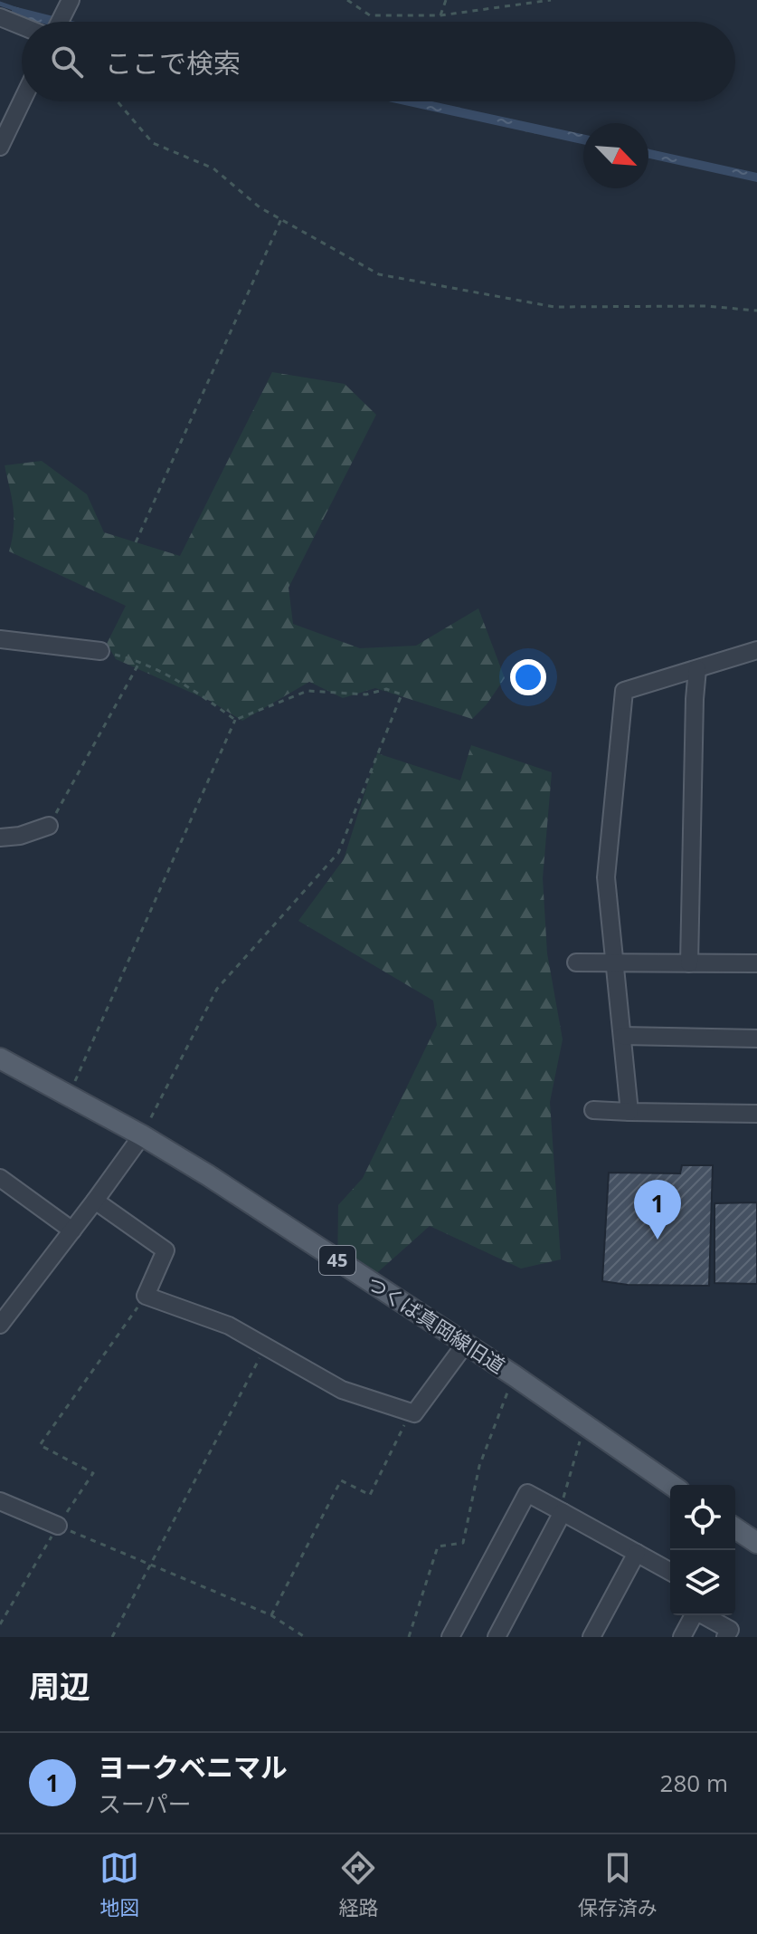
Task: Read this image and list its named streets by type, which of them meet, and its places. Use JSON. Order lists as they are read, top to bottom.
{
  "streets": {
    "main road": ["45", "つくば真岡線旧道"]
  },
  "north": "bottom right",
  "page": {
    "search": "ここで検索",
    "pins": "1",
    "heading": "周辺",
    "list": [
      {
        "mark": "1",
        "name": "ヨークベニマル",
        "note": "スーパー",
        "value": "280 m"
      }
    ],
    "nav": ["地図", "経路", "保存済み"]
  }
}
